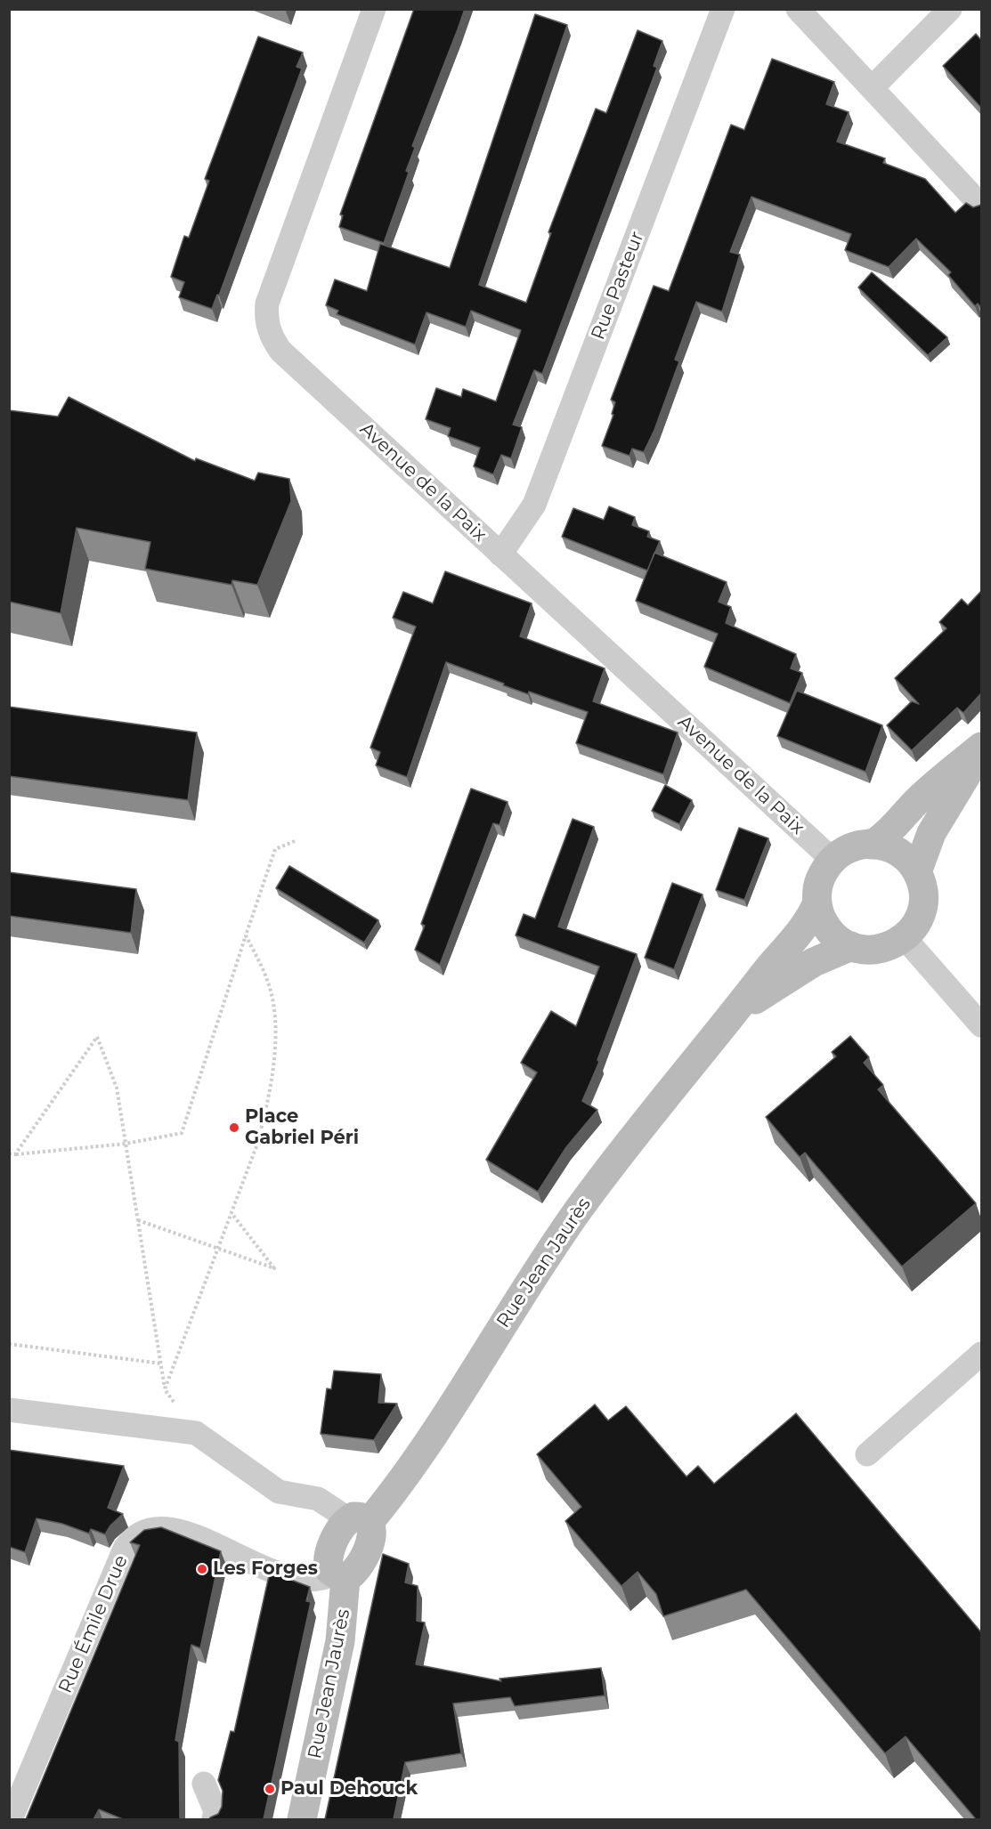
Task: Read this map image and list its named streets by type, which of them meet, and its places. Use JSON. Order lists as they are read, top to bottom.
{
  "streets": {
    "main road": ["Rue Jean Jaurès"],
    "street": ["Rue Pasteur", "Avenue de la Paix", "Rue Émile Drue"]
  },
  "crossings": [
    ["Rue Pasteur", "Avenue de la Paix"],
    ["Avenue de la Paix", "Rue Jean Jaurès"],
    ["Rue Jean Jaurès", "Rue Émile Drue"]
  ],
  "places": ["Place Gabriel Péri", "Les Forges", "Paul Dehouck"]
}
